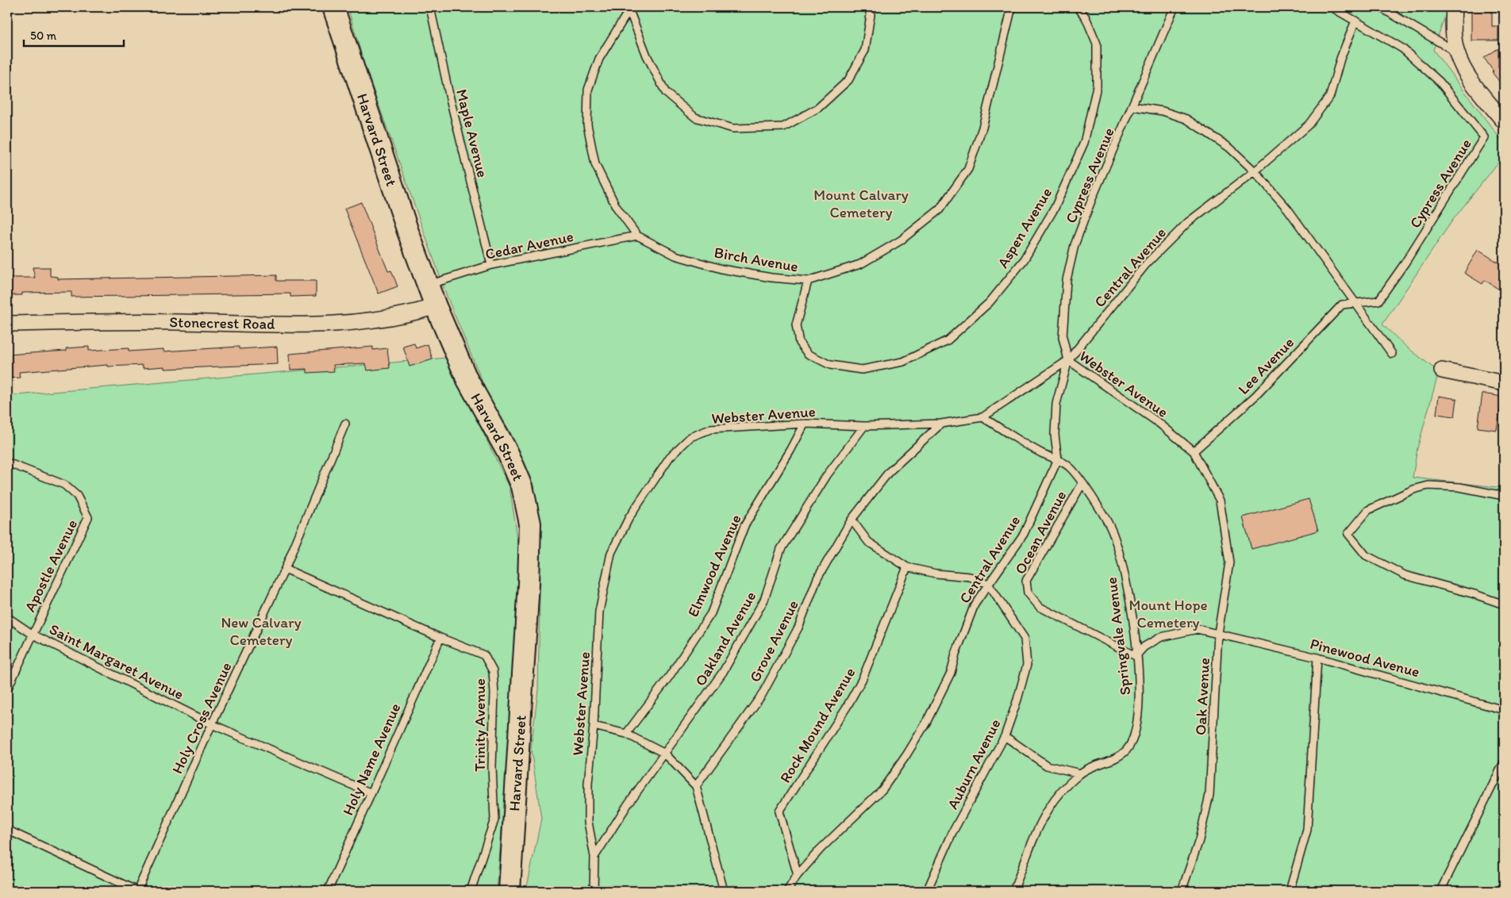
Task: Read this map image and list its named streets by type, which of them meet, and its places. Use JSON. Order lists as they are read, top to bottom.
{
  "streets": {
    "main road": ["Harvard Street"],
    "street": ["Stonecrest Road"],
    "lane": [
      "Maple Avenue",
      "Cypress Avenue",
      "Aspen Avenue",
      "Cedar Avenue",
      "Birch Avenue",
      "Central Avenue",
      "Lee Avenue",
      "Webster Avenue",
      "Ocean Avenue",
      "Apostle Avenue",
      "Elmwood Avenue",
      "Springvale Avenue",
      "Oakland Avenue",
      "Grove Avenue",
      "Pinewood Avenue",
      "Saint Margaret Avenue",
      "Oak Avenue",
      "Holy Cross Avenue",
      "Trinity Avenue",
      "Rock Mound Avenue",
      "Holy Name Avenue",
      "Auburn Avenue"
    ]
  },
  "crossings": [
    ["Maple Avenue", "Cedar Avenue"],
    ["Harvard Street", "Cedar Avenue"],
    ["Harvard Street", "Stonecrest Road"],
    ["Cypress Avenue", "Central Avenue"],
    ["Cypress Avenue", "Lee Avenue"],
    ["Cypress Avenue", "Webster Avenue"],
    ["Aspen Avenue", "Birch Avenue"],
    ["Cedar Avenue", "Birch Avenue"],
    ["Central Avenue", "Webster Avenue"],
    ["Central Avenue", "Springvale Avenue"],
    ["Central Avenue", "Rock Mound Avenue"],
    ["Central Avenue", "Auburn Avenue"],
    ["Lee Avenue", "Webster Avenue"],
    ["Webster Avenue", "Elmwood Avenue"],
    ["Webster Avenue", "Springvale Avenue"],
    ["Webster Avenue", "Oakland Avenue"],
    ["Webster Avenue", "Grove Avenue"],
    ["Webster Avenue", "Oak Avenue"],
    ["Ocean Avenue", "Springvale Avenue"],
    ["Apostle Avenue", "Saint Margaret Avenue"],
    ["Pinewood Avenue", "Oak Avenue"],
    ["Saint Margaret Avenue", "Holy Cross Avenue"],
    ["Saint Margaret Avenue", "Holy Name Avenue"],
    ["Holy Cross Avenue", "Trinity Avenue"],
    ["Trinity Avenue", "Holy Name Avenue"]
  ],
  "parks": ["Mount Calvary Cemetery", "Mount Hope Cemetery", "New Calvary Cemetery"],
  "scale_bar": "50 m"
}
